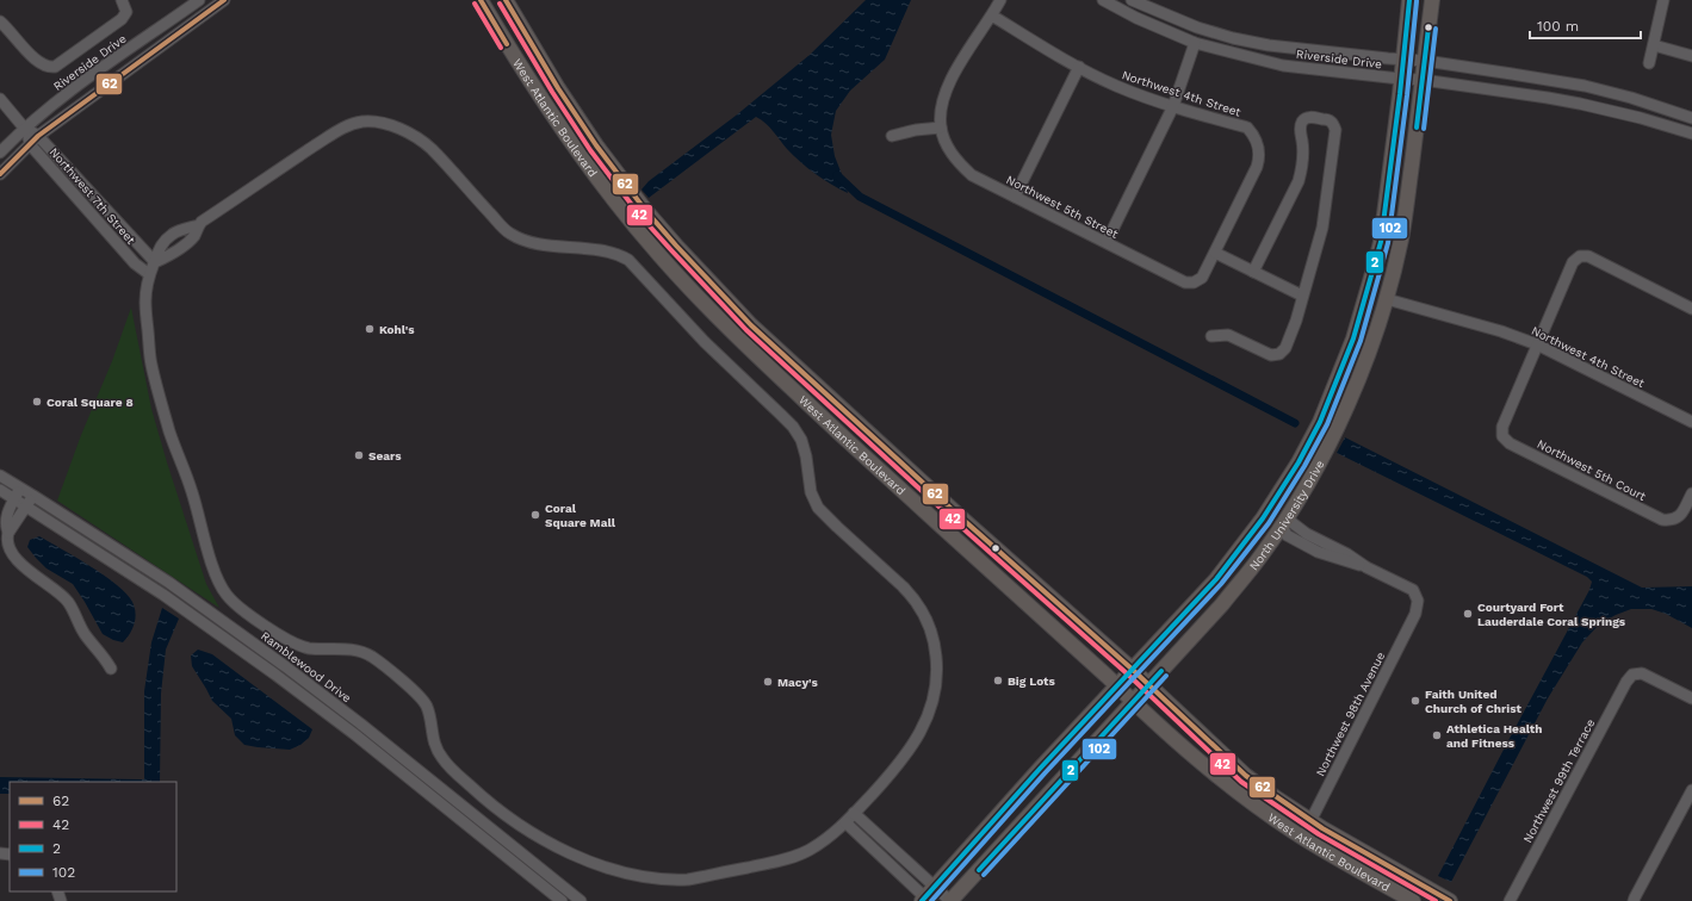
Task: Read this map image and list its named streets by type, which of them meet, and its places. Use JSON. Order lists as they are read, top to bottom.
{
  "streets": {
    "main road": ["West Atlantic Boulevard", "North University Drive"],
    "street": [
      "Riverside Drive",
      "Northwest 4th Street",
      "Northwest 7th Street",
      "Northwest 5th Street",
      "Northwest 5th Court",
      "Ramblewood Drive",
      "Northwest 98th Avenue",
      "Northwest 99th Terrace"
    ]
  },
  "crossings": [
    ["Riverside Drive", "Northwest 7th Street"],
    ["Riverside Drive", "North University Drive"],
    ["Northwest 4th Street", "Northwest 5th Street"],
    ["Northwest 4th Street", "Northwest 5th Court"],
    ["Northwest 4th Street", "North University Drive"],
    ["West Atlantic Boulevard", "North University Drive"],
    ["West Atlantic Boulevard", "Northwest 98th Avenue"],
    ["North University Drive", "Northwest 98th Avenue"]
  ],
  "places": [
    "Kohl's",
    "Coral Square 8",
    "Sears",
    "Coral Square Mall",
    "Courtyard Fort Lauderdale Coral Springs",
    "Big Lots",
    "Macy's",
    "Faith United Church of Christ",
    "Athletica Health and Fitness"
  ],
  "lines": [
    "transit line 62",
    "transit line 2",
    "transit line 102",
    "transit line 42"
  ],
  "legend": [
    "62",
    "42",
    "2",
    "102"
  ],
  "scale_bar": "100 m"
}
